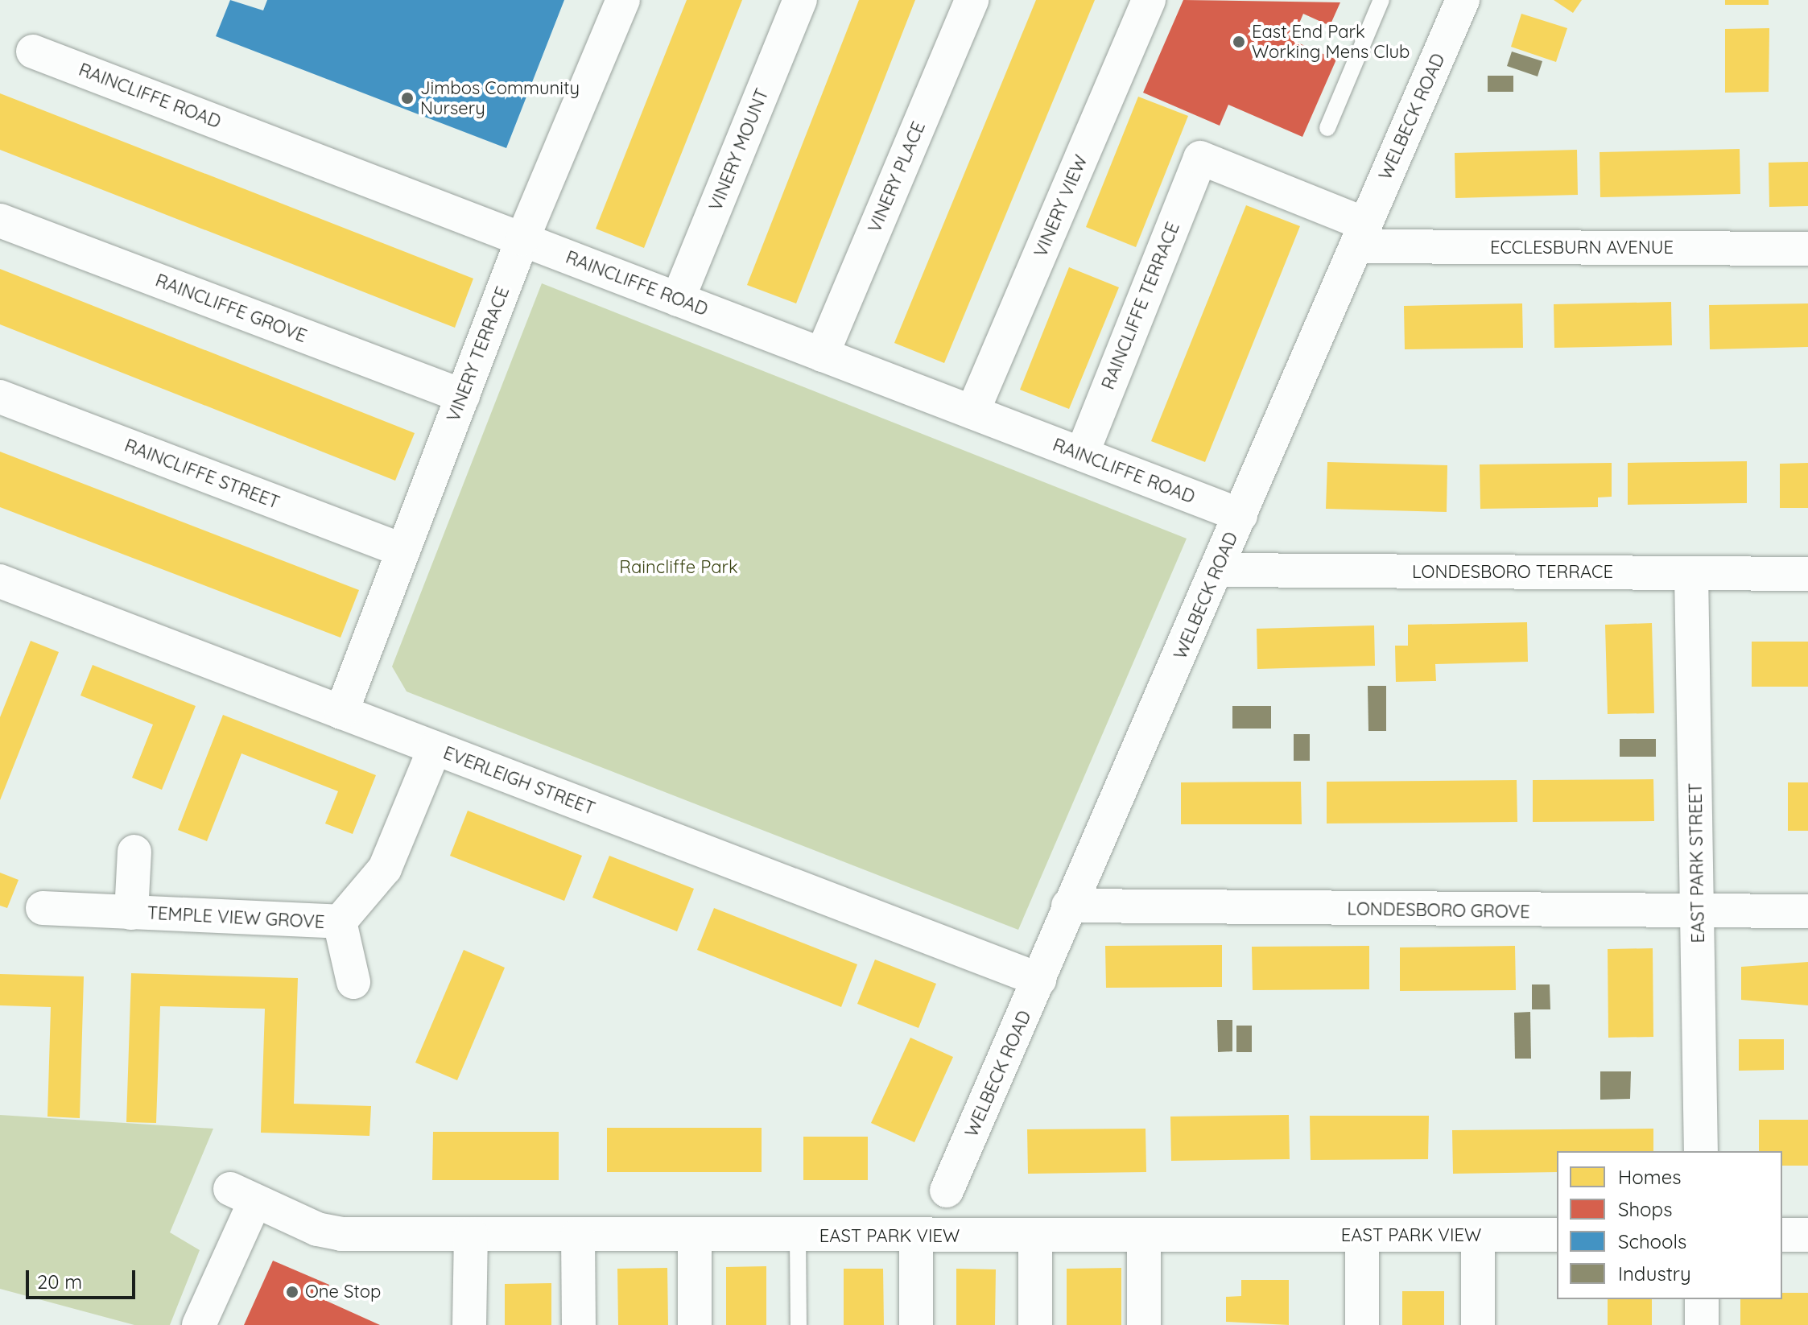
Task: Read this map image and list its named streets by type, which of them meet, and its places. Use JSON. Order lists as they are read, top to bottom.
{
  "streets": {
    "street": [
      "RAINCLIFFE ROAD",
      "WELBECK ROAD",
      "VINERY MOUNT",
      "VINERY PLACE",
      "VINERY VIEW",
      "ECCLESBURN AVENUE",
      "RAINCLIFFE TERRACE",
      "RAINCLIFFE GROVE",
      "VINERY TERRACE",
      "RAINCLIFFE STREET",
      "LONDESBORO TERRACE",
      "EVERLEIGH STREET",
      "EAST PARK STREET",
      "LONDESBORO GROVE",
      "TEMPLE VIEW GROVE",
      "EAST PARK VIEW"
    ]
  },
  "crossings": [
    ["RAINCLIFFE ROAD", "WELBECK ROAD"],
    ["RAINCLIFFE ROAD", "VINERY MOUNT"],
    ["RAINCLIFFE ROAD", "VINERY PLACE"],
    ["RAINCLIFFE ROAD", "VINERY VIEW"],
    ["RAINCLIFFE ROAD", "RAINCLIFFE TERRACE"],
    ["RAINCLIFFE ROAD", "VINERY TERRACE"],
    ["WELBECK ROAD", "ECCLESBURN AVENUE"],
    ["WELBECK ROAD", "RAINCLIFFE TERRACE"],
    ["WELBECK ROAD", "LONDESBORO TERRACE"],
    ["WELBECK ROAD", "EVERLEIGH STREET"],
    ["WELBECK ROAD", "LONDESBORO GROVE"],
    ["ECCLESBURN AVENUE", "RAINCLIFFE TERRACE"],
    ["RAINCLIFFE GROVE", "VINERY TERRACE"],
    ["VINERY TERRACE", "RAINCLIFFE STREET"],
    ["VINERY TERRACE", "EVERLEIGH STREET"],
    ["LONDESBORO TERRACE", "EAST PARK STREET"],
    ["EVERLEIGH STREET", "TEMPLE VIEW GROVE"],
    ["EAST PARK STREET", "LONDESBORO GROVE"]
  ],
  "parks": ["Raincliffe Park"],
  "places": ["East End Park Working Mens Club", "Jimbos Community Nursery", "One Stop"],
  "legend": [
    "Homes",
    "Shops",
    "Schools",
    "Industry"
  ],
  "scale_bar": "20 m"
}
